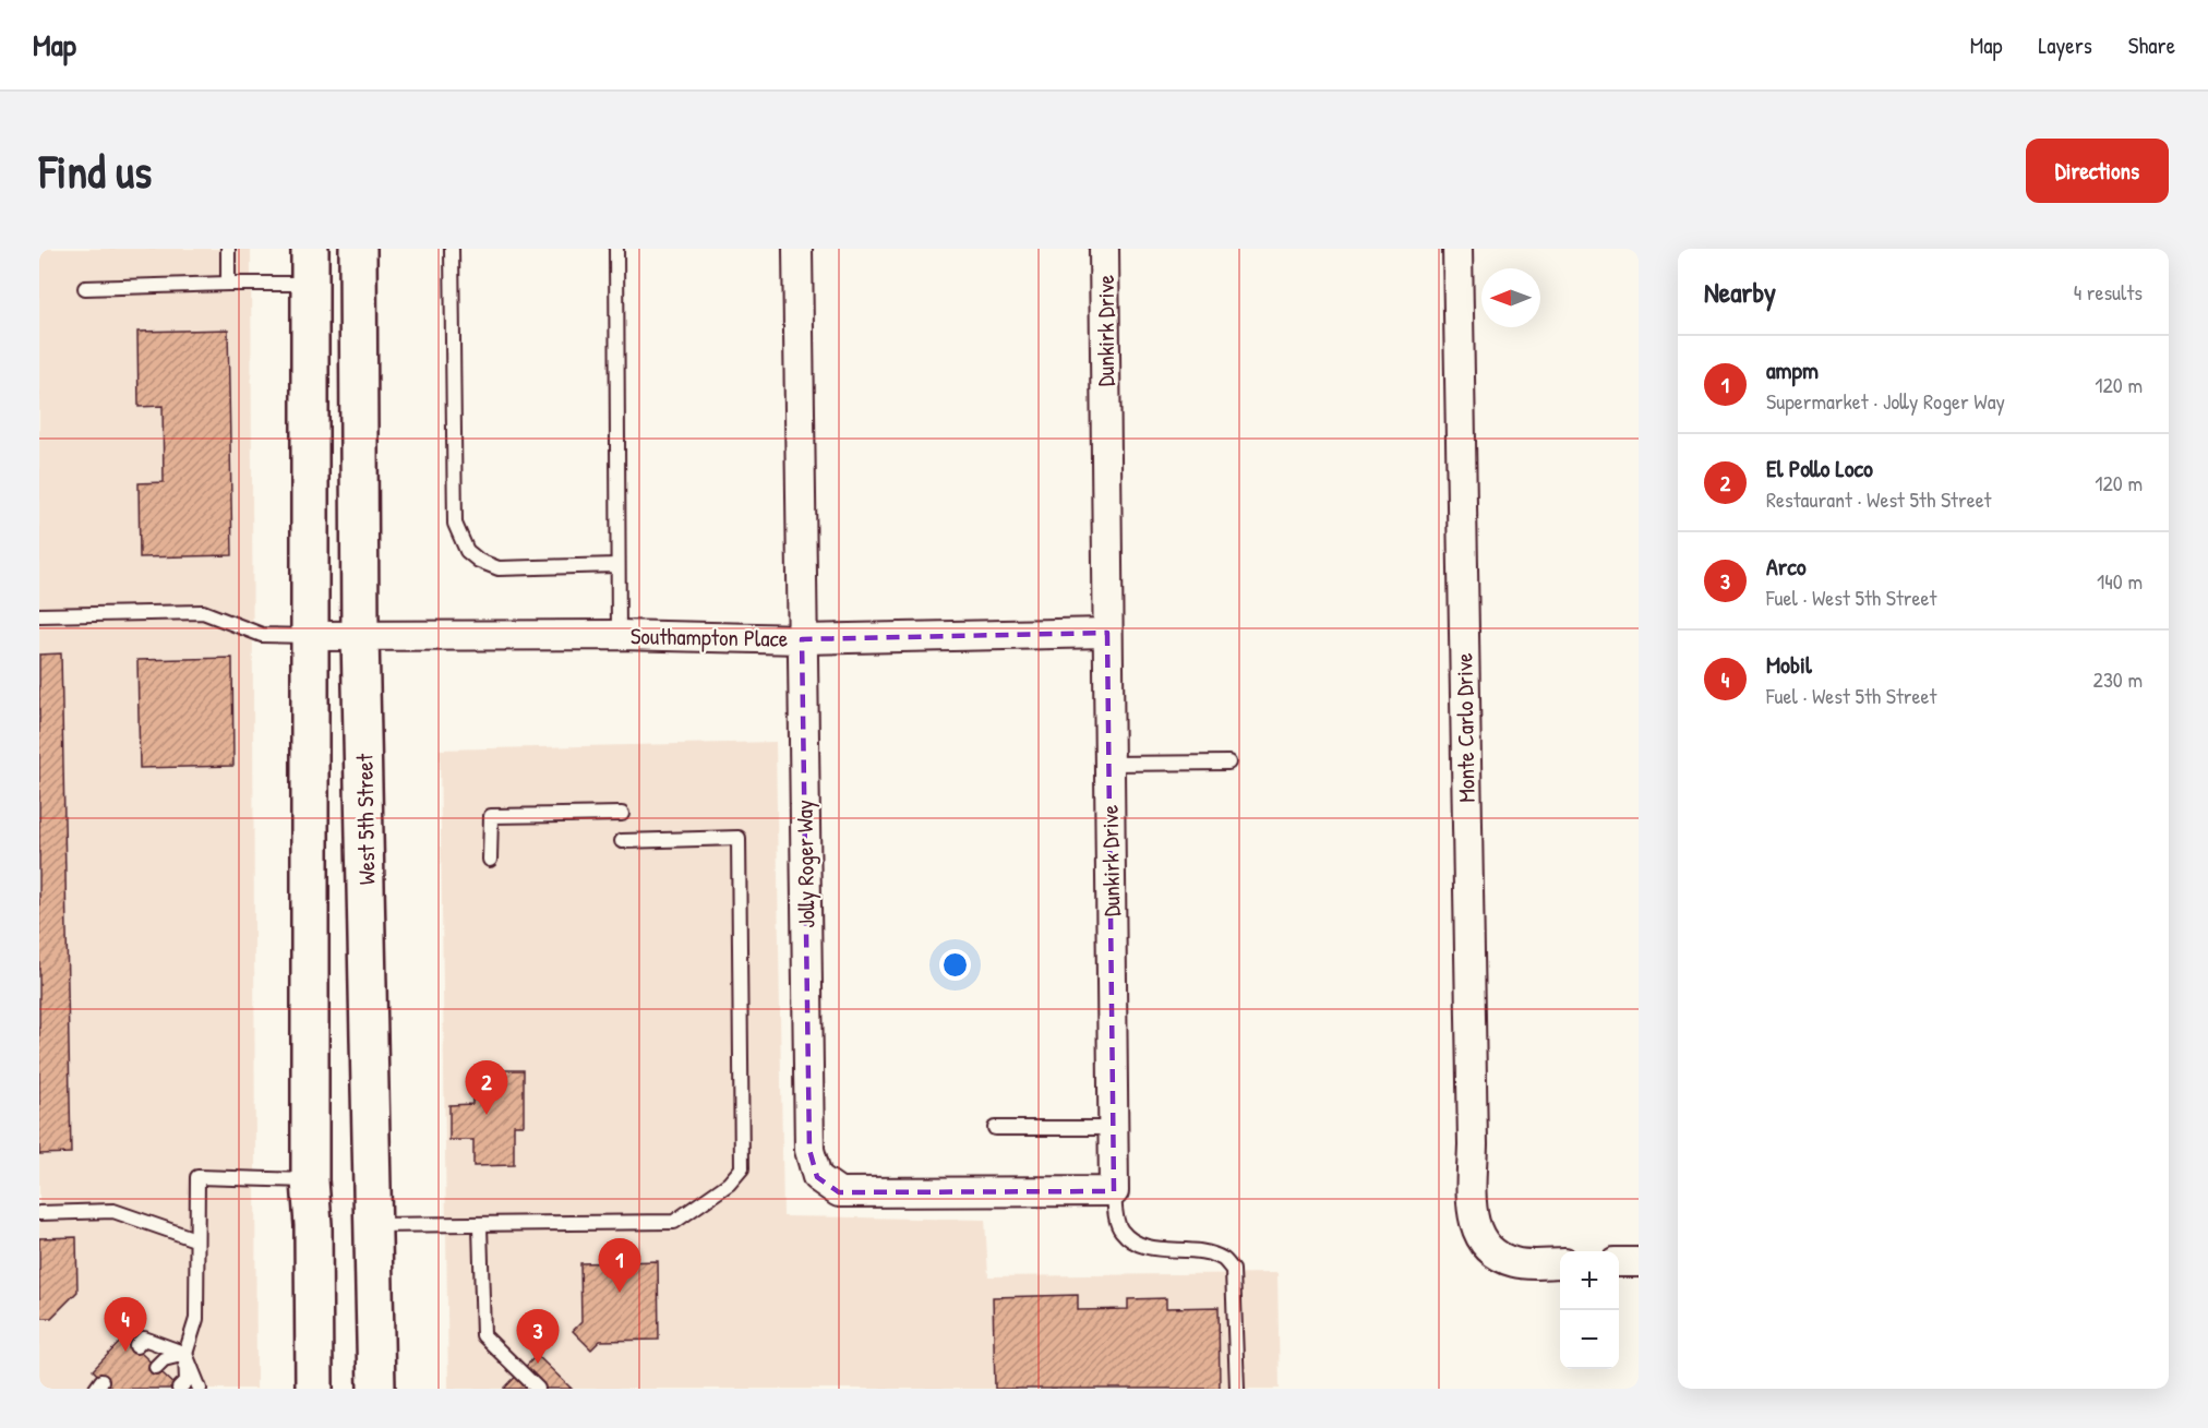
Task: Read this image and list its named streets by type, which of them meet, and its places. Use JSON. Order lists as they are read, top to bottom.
{
  "streets": {
    "main road": ["West 5th Street"],
    "street": [
      "Dunkirk Drive",
      "Southampton Place",
      "Monte Carlo Drive",
      "Jolly Roger Way"
    ]
  },
  "crossings": [
    ["Dunkirk Drive", "Southampton Place"],
    ["Dunkirk Drive", "Jolly Roger Way"],
    ["Southampton Place", "West 5th Street"],
    ["Southampton Place", "Jolly Roger Way"]
  ],
  "north": "left",
  "page": {
    "header": "Map",
    "nav": ["Map", "Layers", "Share"],
    "buttons": "Directions",
    "title": "Find us",
    "heading": ["Nearby", "4 results"],
    "list": [
      {
        "mark": "1",
        "name": "ampm",
        "note": "Supermarket · Jolly Roger Way",
        "value": "120 m"
      },
      {
        "mark": "2",
        "name": "El Pollo Loco",
        "note": "Restaurant · West 5th Street",
        "value": "120 m"
      },
      {
        "mark": "3",
        "name": "Arco",
        "note": "Fuel · West 5th Street",
        "value": "140 m"
      },
      {
        "mark": "4",
        "name": "Mobil",
        "note": "Fuel · West 5th Street",
        "value": "230 m"
      }
    ],
    "pins": [
      "2",
      "1",
      "4",
      "3"
    ],
    "map_buttons": ["+", "−"]
  }
}
